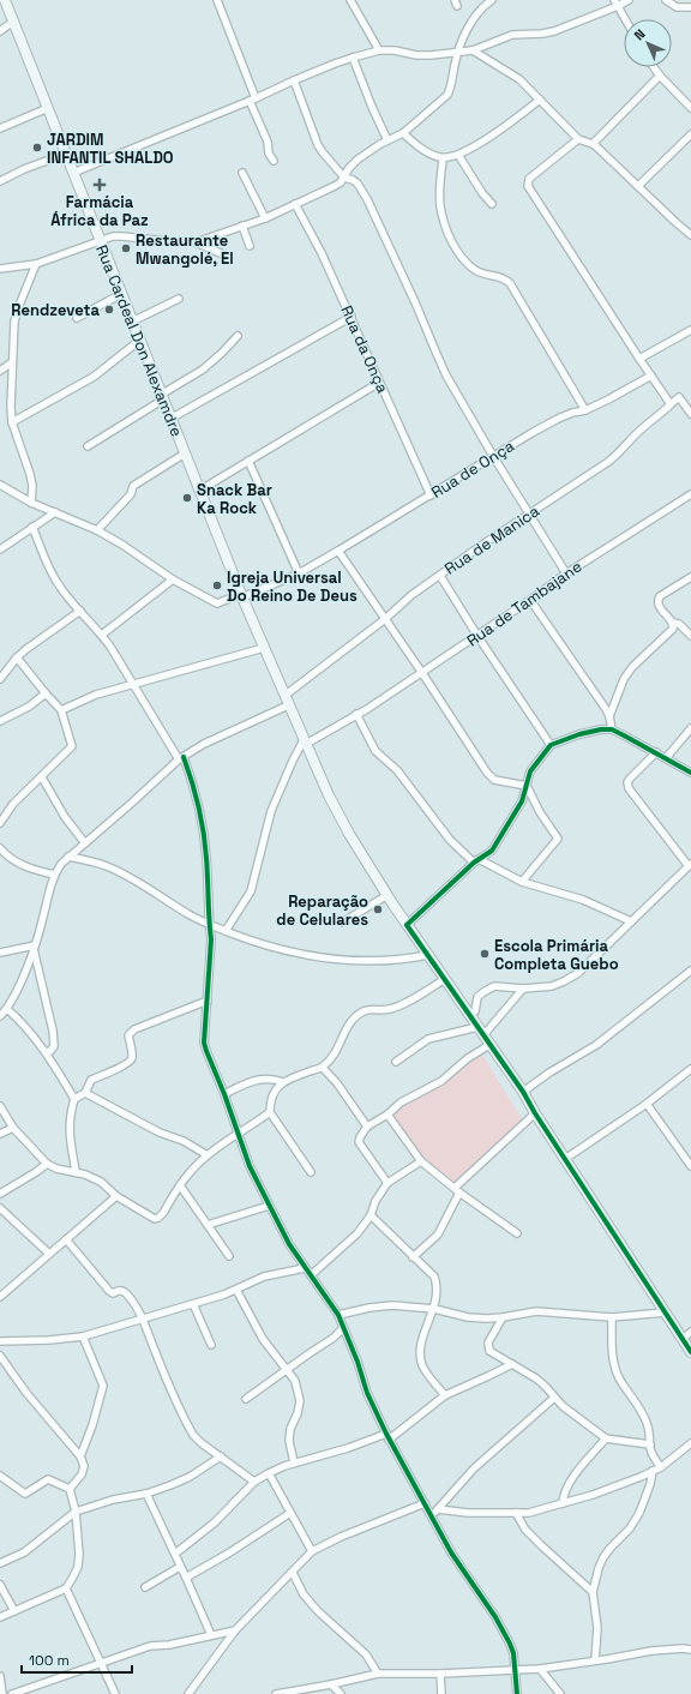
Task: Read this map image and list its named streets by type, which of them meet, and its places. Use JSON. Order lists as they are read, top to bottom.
{
  "streets": {
    "street": [
      "Rua Cardeal Don Alexamdre",
      "Rua da Onça",
      "Rua de Onça",
      "Rua de Manica",
      "Rua de Tambajane"
    ]
  },
  "crossings": [
    ["Rua Cardeal Don Alexamdre", "Rua de Onça"],
    ["Rua Cardeal Don Alexamdre", "Rua de Manica"],
    ["Rua Cardeal Don Alexamdre", "Rua de Tambajane"],
    ["Rua da Onça", "Rua de Onça"]
  ],
  "places": {
    "other": [
      "JARDIM INFANTIL SHALDO",
      "Restaurante Mwangolé, El",
      "Rendzeveta",
      "Snack Bar Ka Rock",
      "Igreja Universal Do Reino De Deus",
      "Reparação de Celulares",
      "Escola Primária Completa Guebo"
    ],
    "health": ["Farmácia África da Paz"]
  },
  "scale_bar": "100 m",
  "north": "top left"
}
